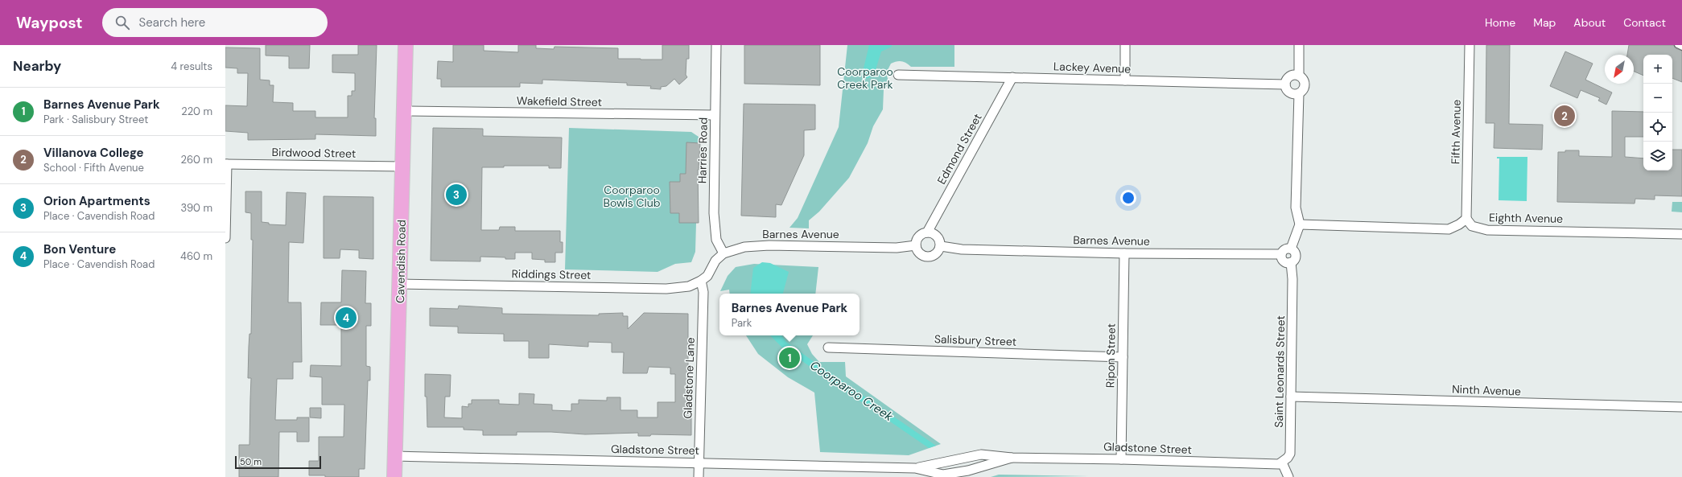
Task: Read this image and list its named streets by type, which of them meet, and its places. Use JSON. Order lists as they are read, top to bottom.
{
  "streets": {
    "main road": ["Cavendish Road"],
    "street": [
      "Lackey Avenue",
      "Wakefield Street",
      "Fifth Avenue",
      "Edmond Street",
      "Harries Road",
      "Birdwood Street",
      "Eighth Avenue",
      "Barnes Avenue",
      "Riddings Street",
      "Salisbury Street",
      "Ripon Street",
      "Saint Leonards Street",
      "Gladstone Lane",
      "Ninth Avenue",
      "Gladstone Street"
    ]
  },
  "crossings": [
    ["Lackey Avenue", "Edmond Street"],
    ["Wakefield Street", "Harries Road"],
    ["Wakefield Street", "Cavendish Road"],
    ["Fifth Avenue", "Eighth Avenue"],
    ["Edmond Street", "Barnes Avenue"],
    ["Harries Road", "Barnes Avenue"],
    ["Birdwood Street", "Cavendish Road"],
    ["Barnes Avenue", "Riddings Street"],
    ["Barnes Avenue", "Ripon Street"],
    ["Barnes Avenue", "Saint Leonards Street"],
    ["Barnes Avenue", "Gladstone Lane"],
    ["Cavendish Road", "Riddings Street"],
    ["Cavendish Road", "Gladstone Street"],
    ["Riddings Street", "Gladstone Lane"],
    ["Salisbury Street", "Ripon Street"],
    ["Ripon Street", "Gladstone Street"],
    ["Saint Leonards Street", "Ninth Avenue"],
    ["Saint Leonards Street", "Gladstone Street"],
    ["Gladstone Lane", "Gladstone Street"]
  ],
  "water": ["Coorparoo Creek"],
  "parks": ["Coorparoo Creek Park", "Coorparoo Bowls Club"],
  "scale_bar": "50 m",
  "north": "bottom left",
  "page": {
    "header": "Waypost",
    "search": "Search here",
    "nav": [
      "Home",
      "Map",
      "About",
      "Contact"
    ],
    "heading": ["Nearby", "4 results"],
    "map_buttons": ["+", "−"],
    "list": [
      {
        "mark": "1",
        "name": "Barnes Avenue Park",
        "note": "Park · Salisbury Street",
        "value": "220 m"
      },
      {
        "mark": "2",
        "name": "Villanova College",
        "note": "School · Fifth Avenue",
        "value": "260 m"
      },
      {
        "mark": "3",
        "name": "Orion Apartments",
        "note": "Place · Cavendish Road",
        "value": "390 m"
      },
      {
        "mark": "4",
        "name": "Bon Venture",
        "note": "Place · Cavendish Road",
        "value": "460 m"
      }
    ],
    "pins": [
      "2",
      "3",
      "4",
      "1"
    ],
    "popup": ["Barnes Avenue Park", "Park"],
    "scale": "50 m"
  }
}
